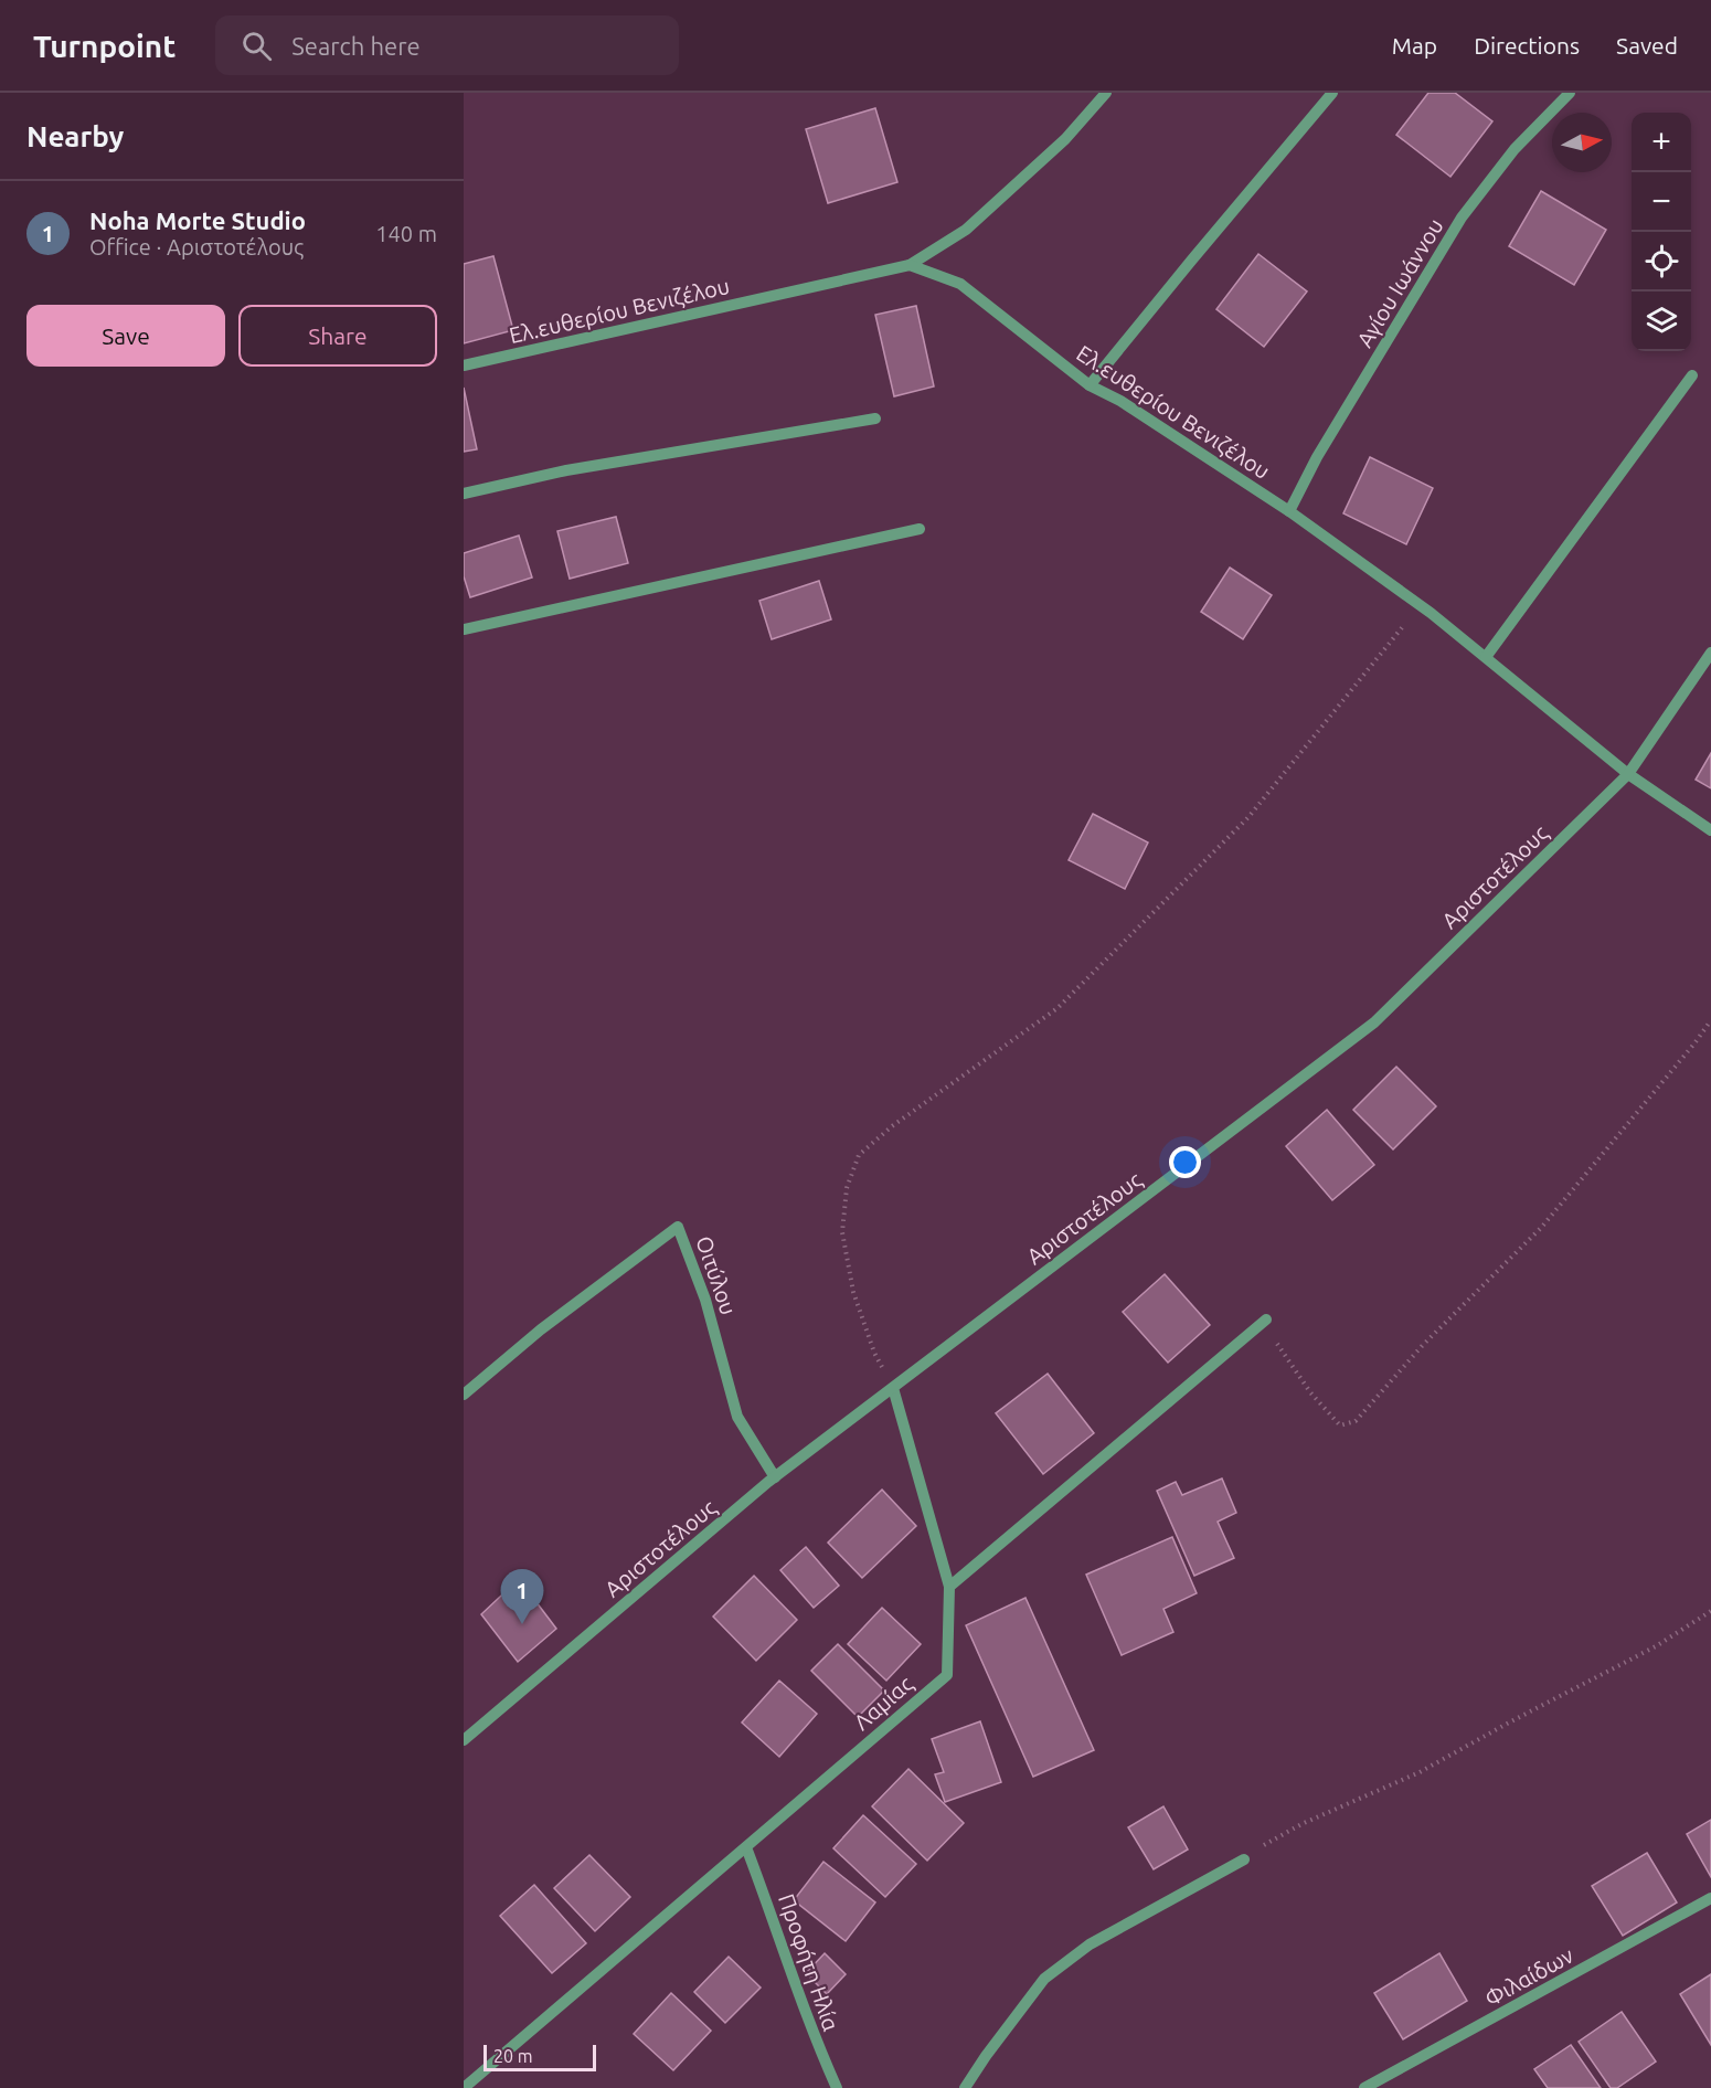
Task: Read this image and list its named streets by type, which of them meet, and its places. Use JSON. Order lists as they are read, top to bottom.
{
  "streets": {
    "street": [
      "Αγίου Ιωάννου",
      "Ελ.ευθερίου Βενιζέλου",
      "Αριστοτέλους",
      "Οιτύλου",
      "Λαμίας",
      "Προφήτη Ηλία",
      "Φιλαίδων"
    ]
  },
  "crossings": [
    ["Αγίου Ιωάννου", "Ελ.ευθερίου Βενιζέλου"],
    ["Ελ.ευθερίου Βενιζέλου", "Αριστοτέλους"],
    ["Αριστοτέλους", "Οιτύλου"],
    ["Αριστοτέλους", "Λαμίας"],
    ["Λαμίας", "Προφήτη Ηλία"]
  ],
  "scale_bar": "20 m",
  "north": "right",
  "page": {
    "header": "Turnpoint",
    "search": "Search here",
    "nav": ["Map", "Directions", "Saved"],
    "heading": "Nearby",
    "map_buttons": ["+", "−"],
    "list": [
      {
        "mark": "1",
        "name": "Noha Morte Studio",
        "note": "Office · Αριστοτέλους",
        "value": "140 m"
      }
    ],
    "buttons": ["Save", "Share"],
    "pins": "1",
    "scale": "20 m"
  }
}
